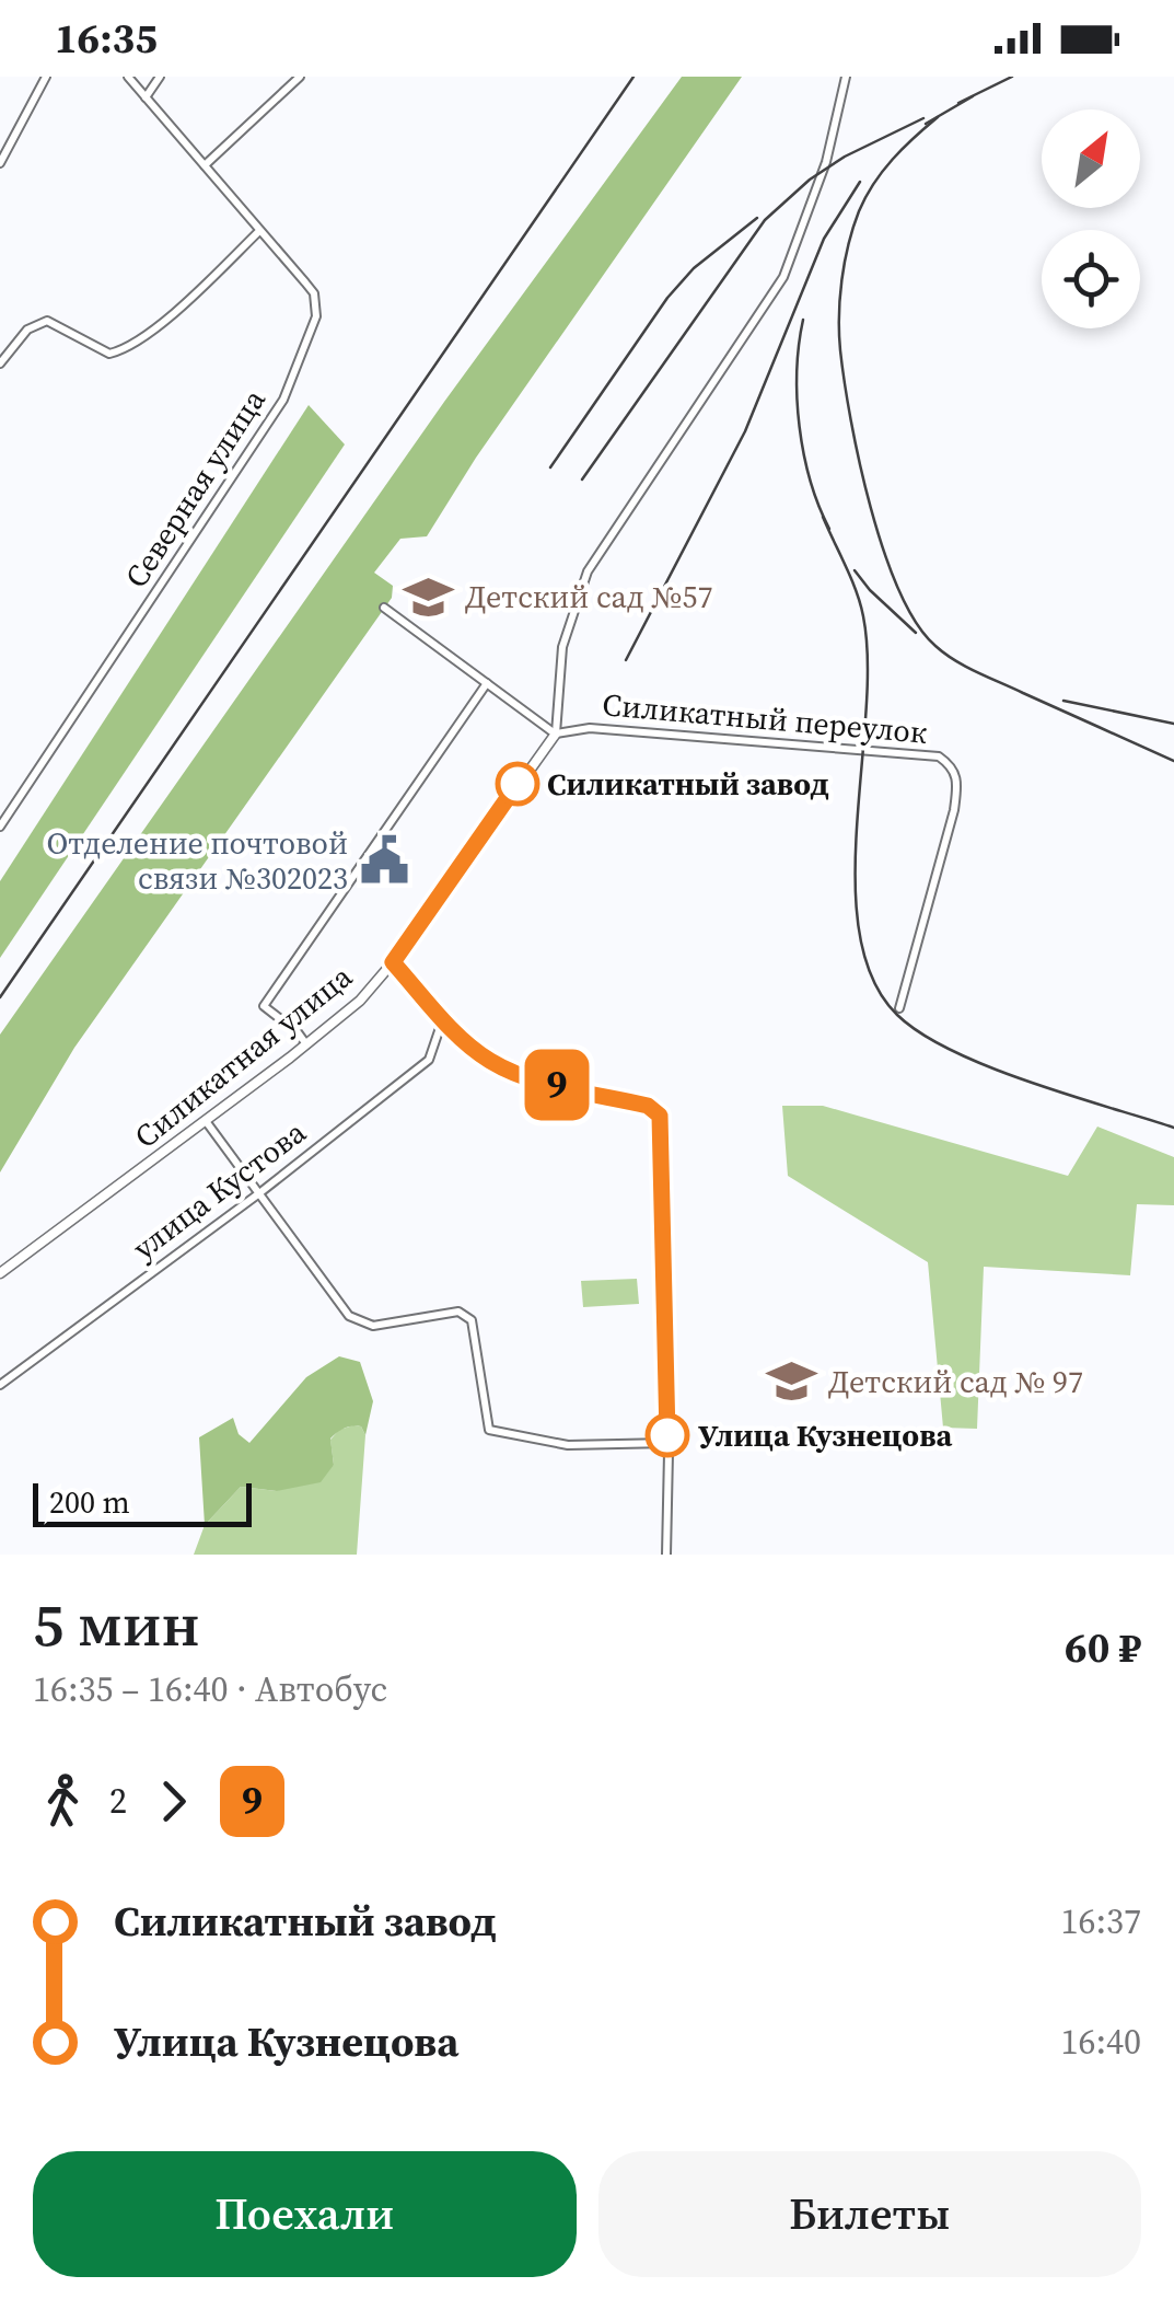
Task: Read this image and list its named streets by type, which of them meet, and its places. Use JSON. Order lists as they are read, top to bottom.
{
  "streets": {
    "street": [
      "Северная улица",
      "Силикатный переулок",
      "Силикатная улица",
      "улица Кустова"
    ]
  },
  "crossings": [
    ["Силикатный переулок", "Силикатная улица"]
  ],
  "places": {
    "school or university": ["Детский сад №57", "Детский сад № 97"],
    "other": ["Силикатный завод", "Улица Кузнецова"],
    "public building": ["Отделение почтовой связи №302023"]
  },
  "lines": ["bus line 9"],
  "scale_bar": "200 m",
  "north": "top right",
  "page": {
    "status": "16:35",
    "on_map": "9",
    "scale": "200 m",
    "heading": ["5 мин", "16:35 – 16:40 · Автобус", "60 ₽"],
    "legs": ["2", "9"],
    "list": [
      {
        "name": "Силикатный завод",
        "value": "16:37"
      },
      {
        "name": "Улица Кузнецова",
        "value": "16:40"
      }
    ],
    "buttons": ["Поехали", "Билеты"]
  }
}
